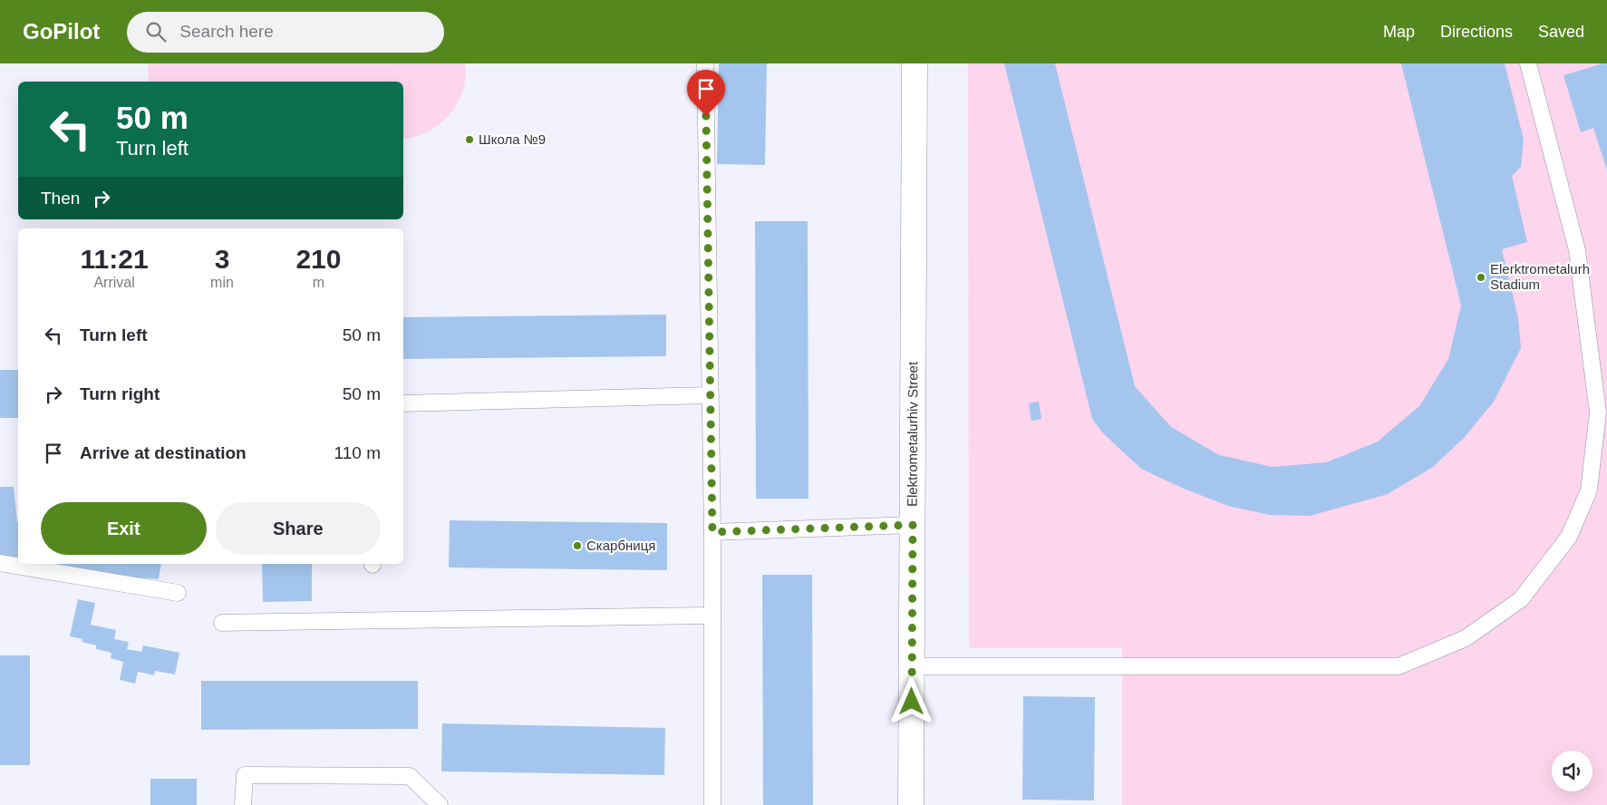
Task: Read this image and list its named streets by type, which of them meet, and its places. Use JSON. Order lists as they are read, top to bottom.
{
  "streets": {
    "main road": ["Elektrometalurhiv Street"]
  },
  "places": ["Школа №9", "Elerktrometalurh Stadium", "Скарбниця"],
  "page": {
    "header": "GoPilot",
    "search": "Search here",
    "nav": ["Map", "Directions", "Saved"],
    "turn": ["50 m", "Turn left"],
    "then": "Then",
    "eta": [
      "11:21",
      "Arrival",
      "3",
      "min",
      "210",
      "m"
    ],
    "list": [
      {
        "name": "Turn left",
        "value": "50 m"
      },
      {
        "name": "Turn right",
        "value": "50 m"
      },
      {
        "name": "Arrive at destination",
        "value": "110 m"
      }
    ],
    "buttons": ["Exit", "Share"]
  }
}
